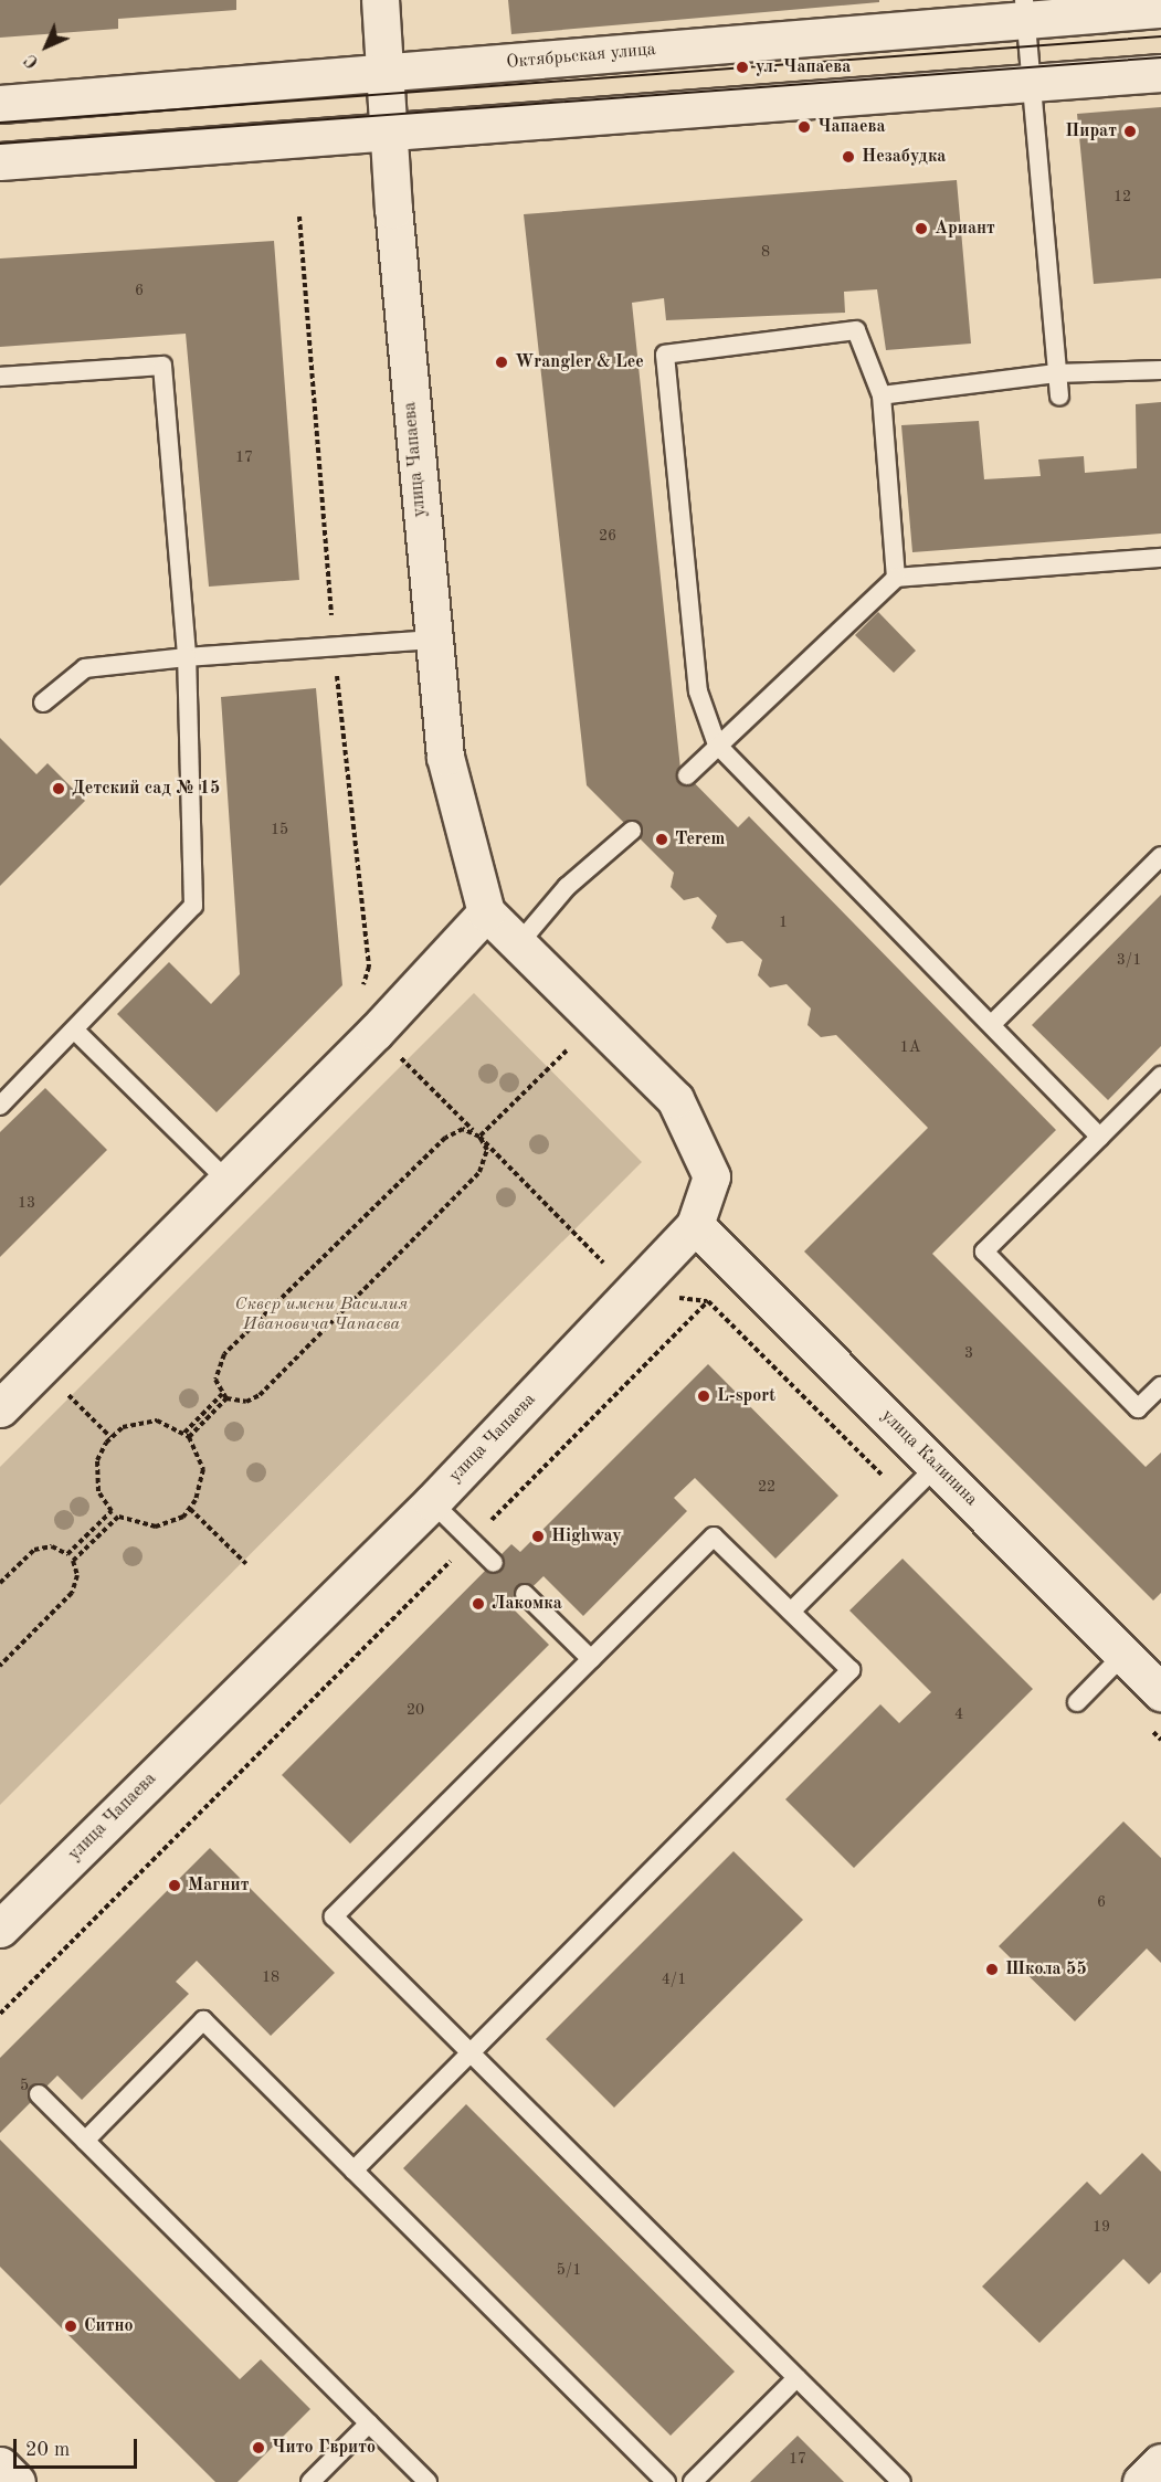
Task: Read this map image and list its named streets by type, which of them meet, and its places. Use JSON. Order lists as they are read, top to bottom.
{
  "streets": {
    "street": ["Октябрьская улица", "улица Чапаева", "улица Калинина"]
  },
  "crossings": [
    ["Октябрьская улица", "улица Чапаева"],
    ["улица Чапаева", "улица Калинина"]
  ],
  "parks": ["Сквер имени Василия Ивановича Чапаева"],
  "places": [
    "ул. Чапаева",
    "Чапаева",
    "Пират",
    "Незабудка",
    "Ариант",
    "Wrangler & Lee",
    "Детский сад № 15",
    "Terem",
    "L-sport",
    "Highway",
    "Лакомка",
    "Магнит",
    "Школа 55",
    "Ситно",
    "Чито Гврито"
  ],
  "house_numbers": [
    "12",
    "8",
    "6",
    "17",
    "26",
    "15",
    "1",
    "3/1",
    "1А",
    "13",
    "3",
    "22",
    "20",
    "4",
    "6",
    "18",
    "4/1",
    "5",
    "19",
    "5/1",
    "17"
  ],
  "scale_bar": "20 m",
  "north": "bottom left"
}
